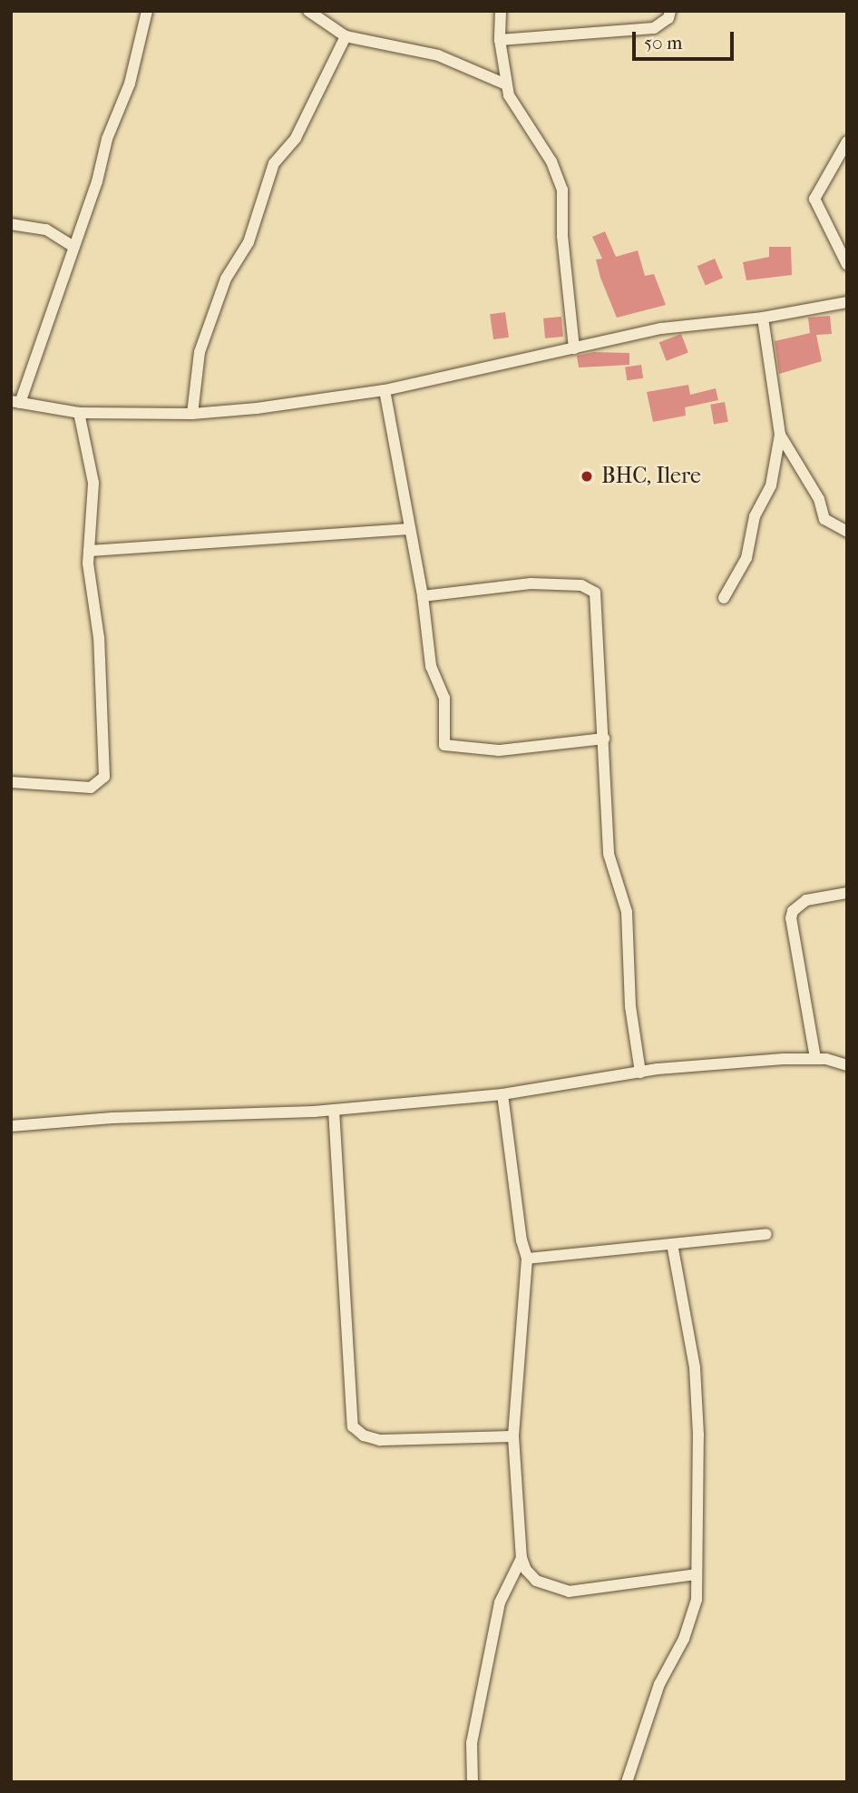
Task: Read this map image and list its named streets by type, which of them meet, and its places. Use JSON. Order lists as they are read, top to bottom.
{
  "places": ["BHC, Ilere"],
  "scale_bar": "50 m"
}
